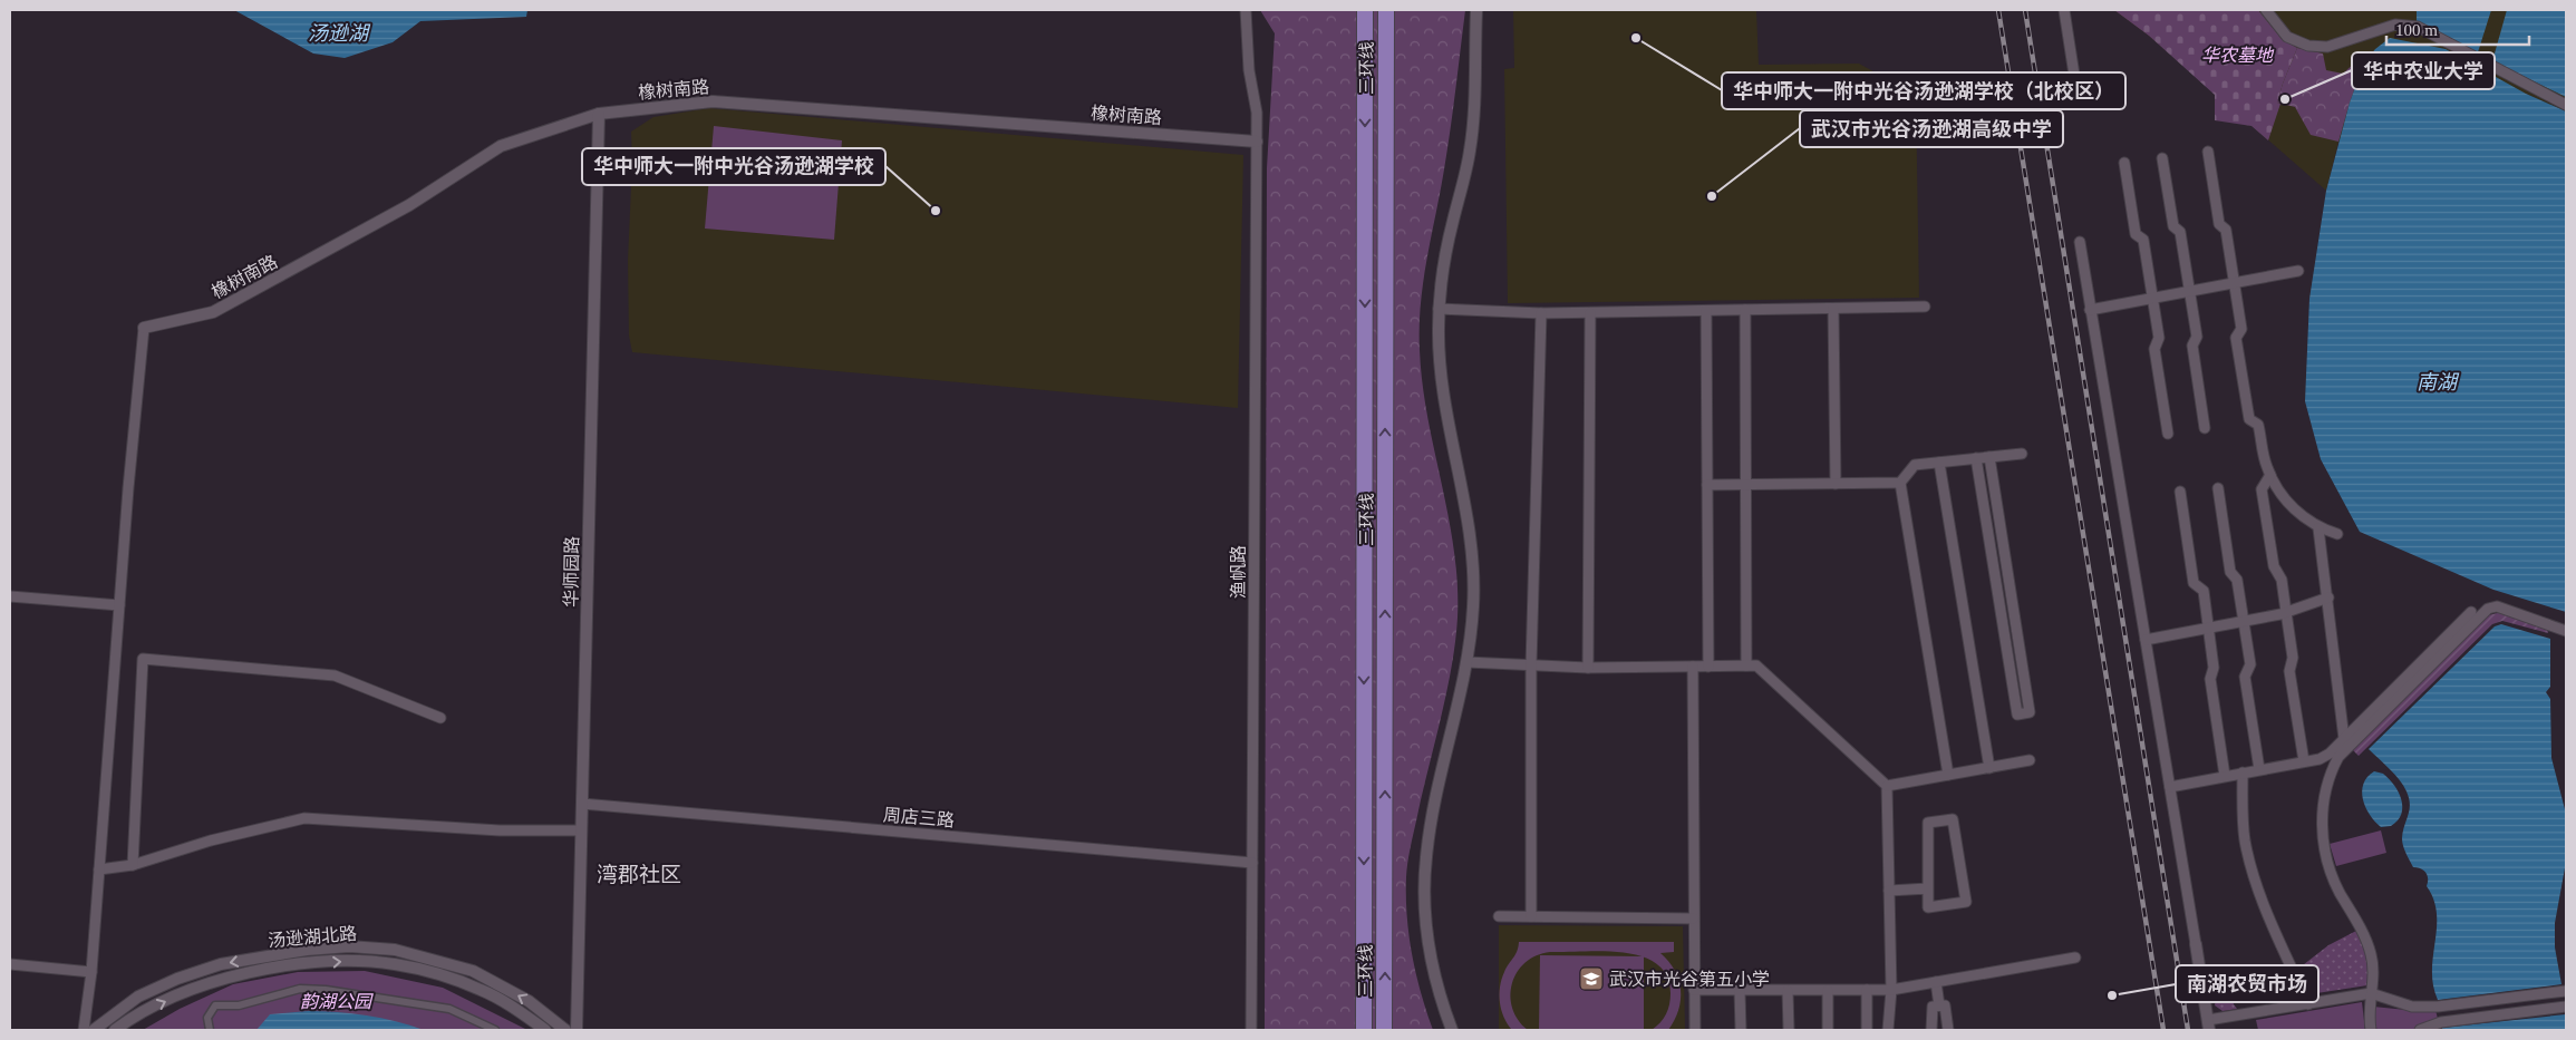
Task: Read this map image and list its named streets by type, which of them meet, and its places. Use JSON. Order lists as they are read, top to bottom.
{
  "streets": {
    "highway": ["三环线"],
    "street": [
      "橡树南路",
      "华师园路",
      "渔帆路",
      "周店三路",
      "汤逊湖北路"
    ]
  },
  "crossings": [
    ["橡树南路", "华师园路"],
    ["橡树南路", "渔帆路"],
    ["华师园路", "周店三路"],
    ["渔帆路", "周店三路"]
  ],
  "districts": ["湾郡社区"],
  "water": ["汤逊湖", "南湖"],
  "parks": ["华农墓地", "韵湖公园"],
  "places": {
    "other": [
      "华中师大一附中光谷汤逊湖学校（北校区）",
      "华中农业大学",
      "武汉市光谷汤逊湖高级中学",
      "华中师大一附中光谷汤逊湖学校",
      "南湖农贸市场"
    ],
    "school or university": ["武汉市光谷第五小学"]
  },
  "scale_bar": "100 m"
}
